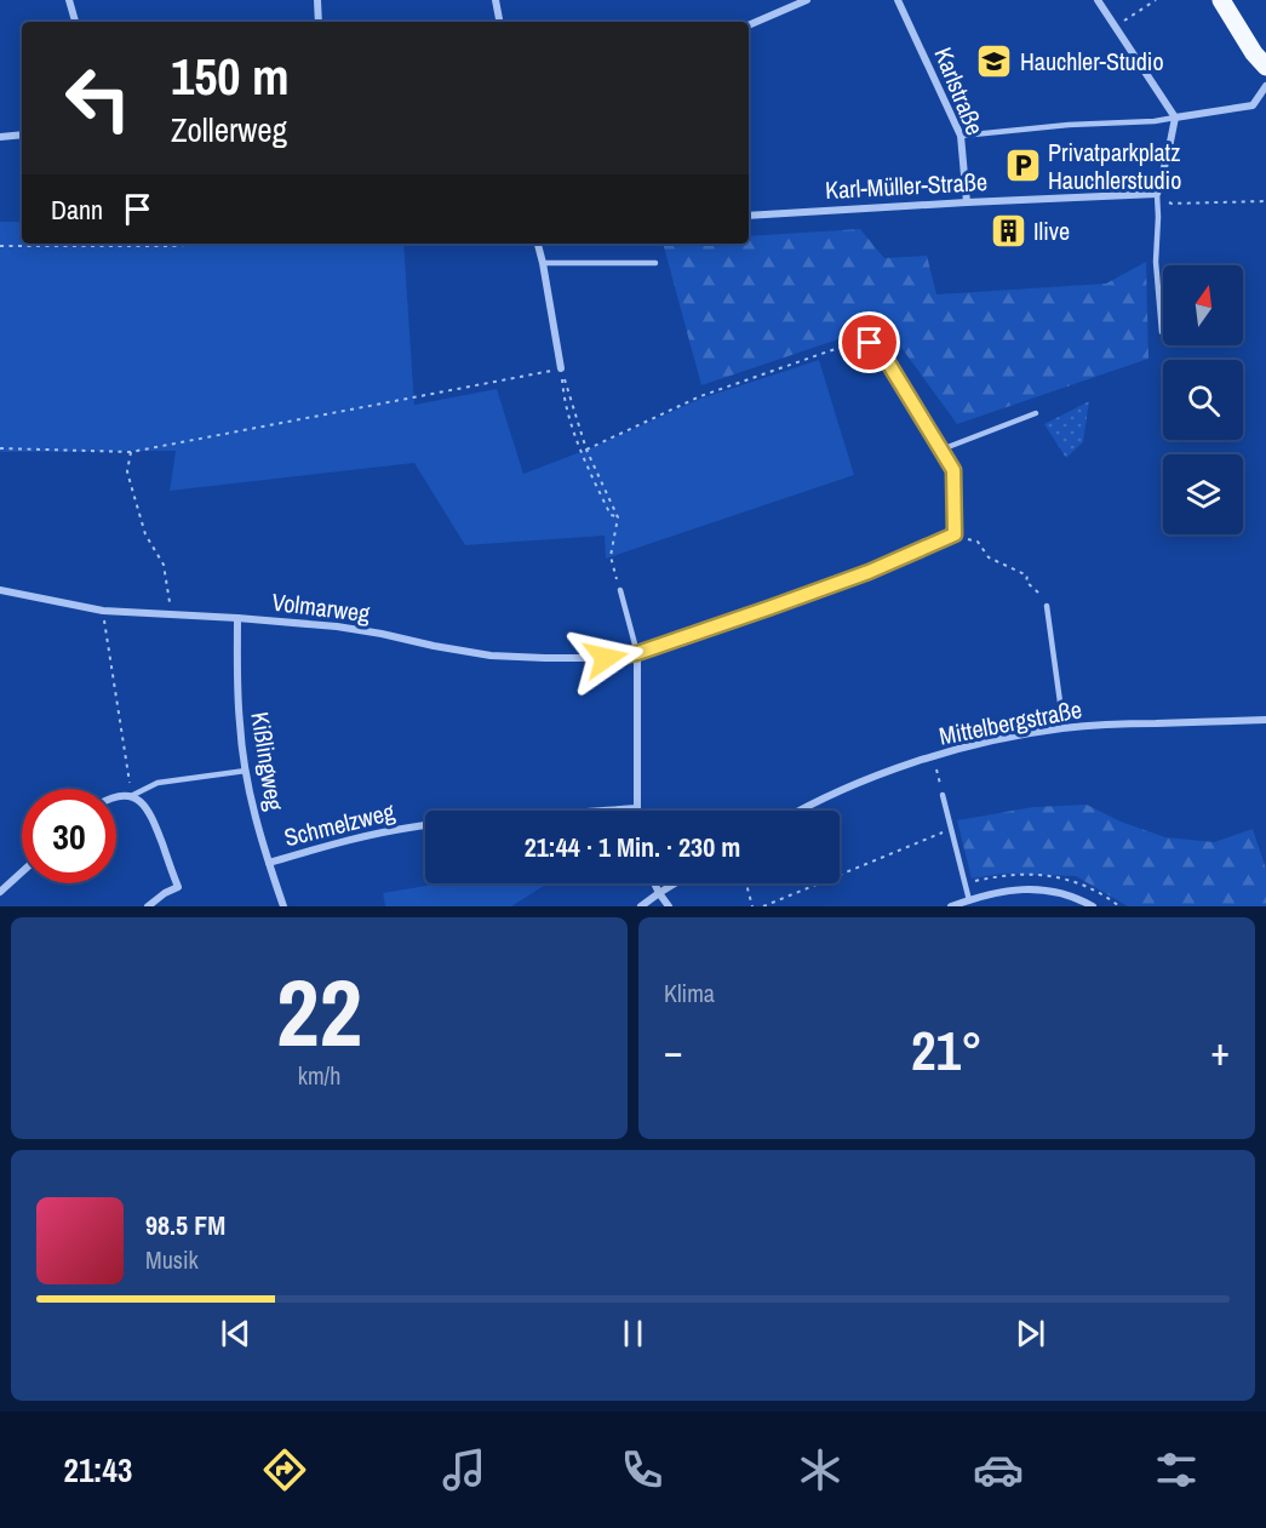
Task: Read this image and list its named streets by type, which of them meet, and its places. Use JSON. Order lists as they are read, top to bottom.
{
  "streets": {
    "street": [
      "Karlstraße",
      "Karl-Müller-Straße",
      "Volmarweg",
      "Mittelbergstraße",
      "Kißlingweg",
      "Schmelzweg"
    ]
  },
  "crossings": [
    ["Karlstraße", "Karl-Müller-Straße"],
    ["Volmarweg", "Kißlingweg"],
    ["Kißlingweg", "Schmelzweg"]
  ],
  "places": {
    "school or university": ["Hauchler-Studio"],
    "parking": ["Privatparkplatz Hauchlerstudio"],
    "building": ["Ilive"]
  },
  "north": "top",
  "page": {
    "turn": ["150 m", "Zollerweg"],
    "then": "Dann",
    "limit": "30",
    "trip": "21:44 · 1 Min. · 230 m",
    "tile": [
      ["22", "km/h"],
      "Klima"
    ],
    "heat": ["−", "21°", "+"],
    "song": ["98.5 FM", "Musik"],
    "tabs": "21:43"
  }
}
